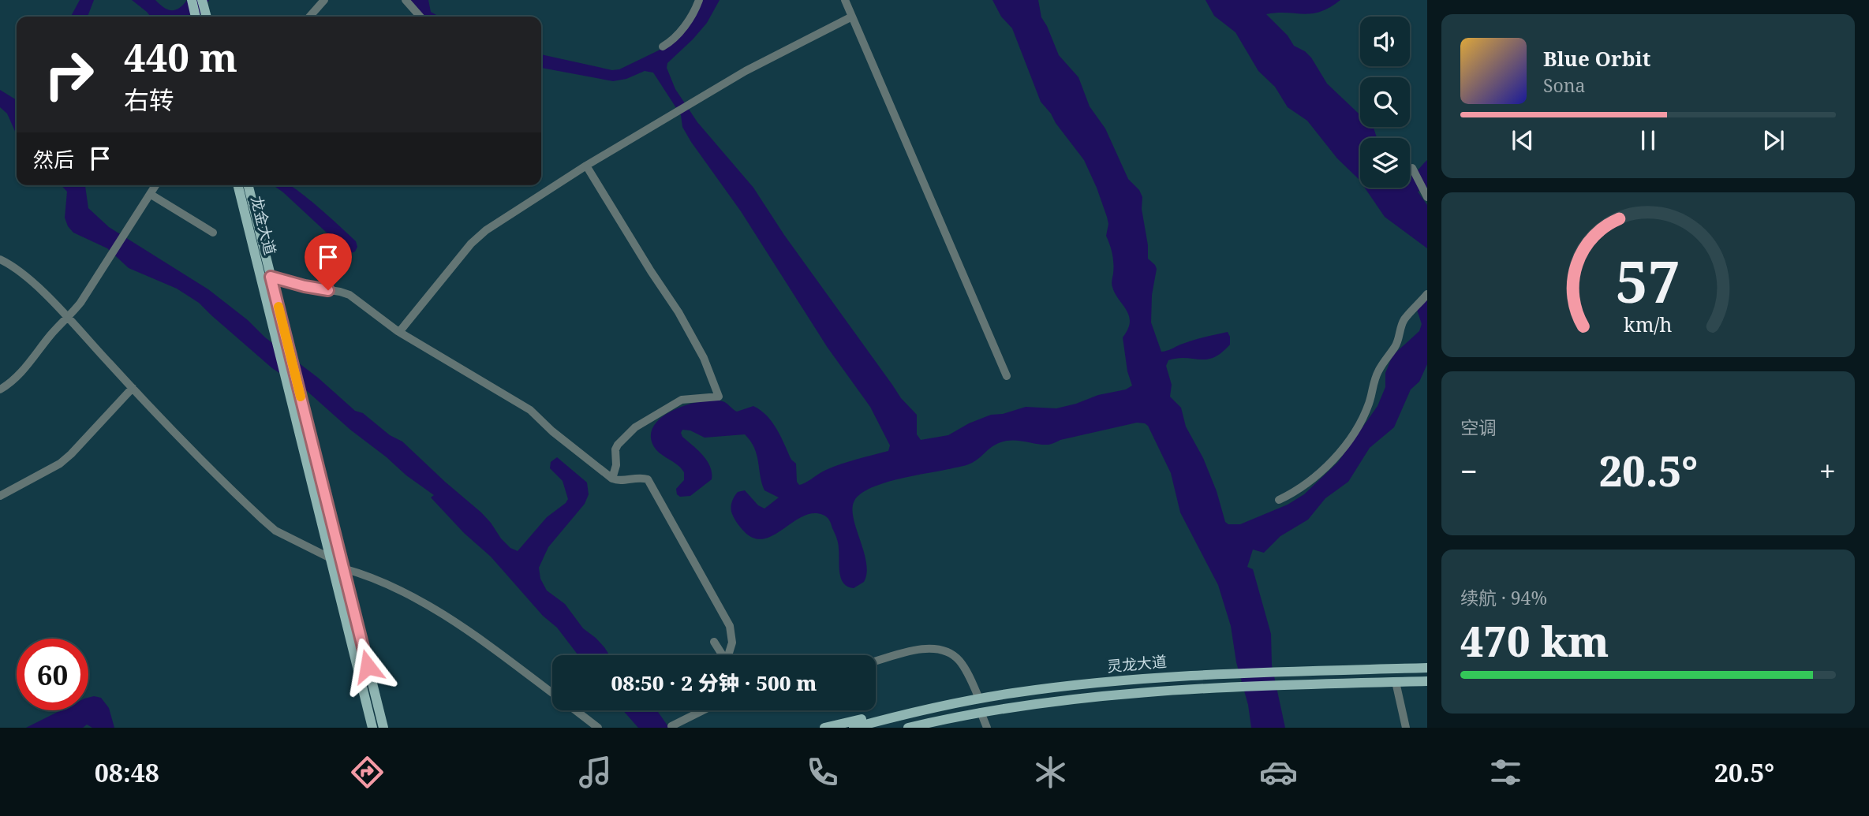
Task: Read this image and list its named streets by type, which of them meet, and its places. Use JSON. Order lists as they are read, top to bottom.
{
  "streets": {
    "main road": ["龙金大道", "灵龙大道"]
  },
  "page": {
    "turn": ["440 m", "右转"],
    "song": ["Blue Orbit", "Sona"],
    "then": "然后",
    "tile": [
      "空调",
      ["续航 · 94%", "470 km"]
    ],
    "heat": ["−", "20.5°", "+"],
    "limit": "60",
    "trip": "08:50 · 2 分钟 · 500 m",
    "tabs": ["08:48", "20.5°"],
    "gauge": ["57", "km/h"]
  }
}
